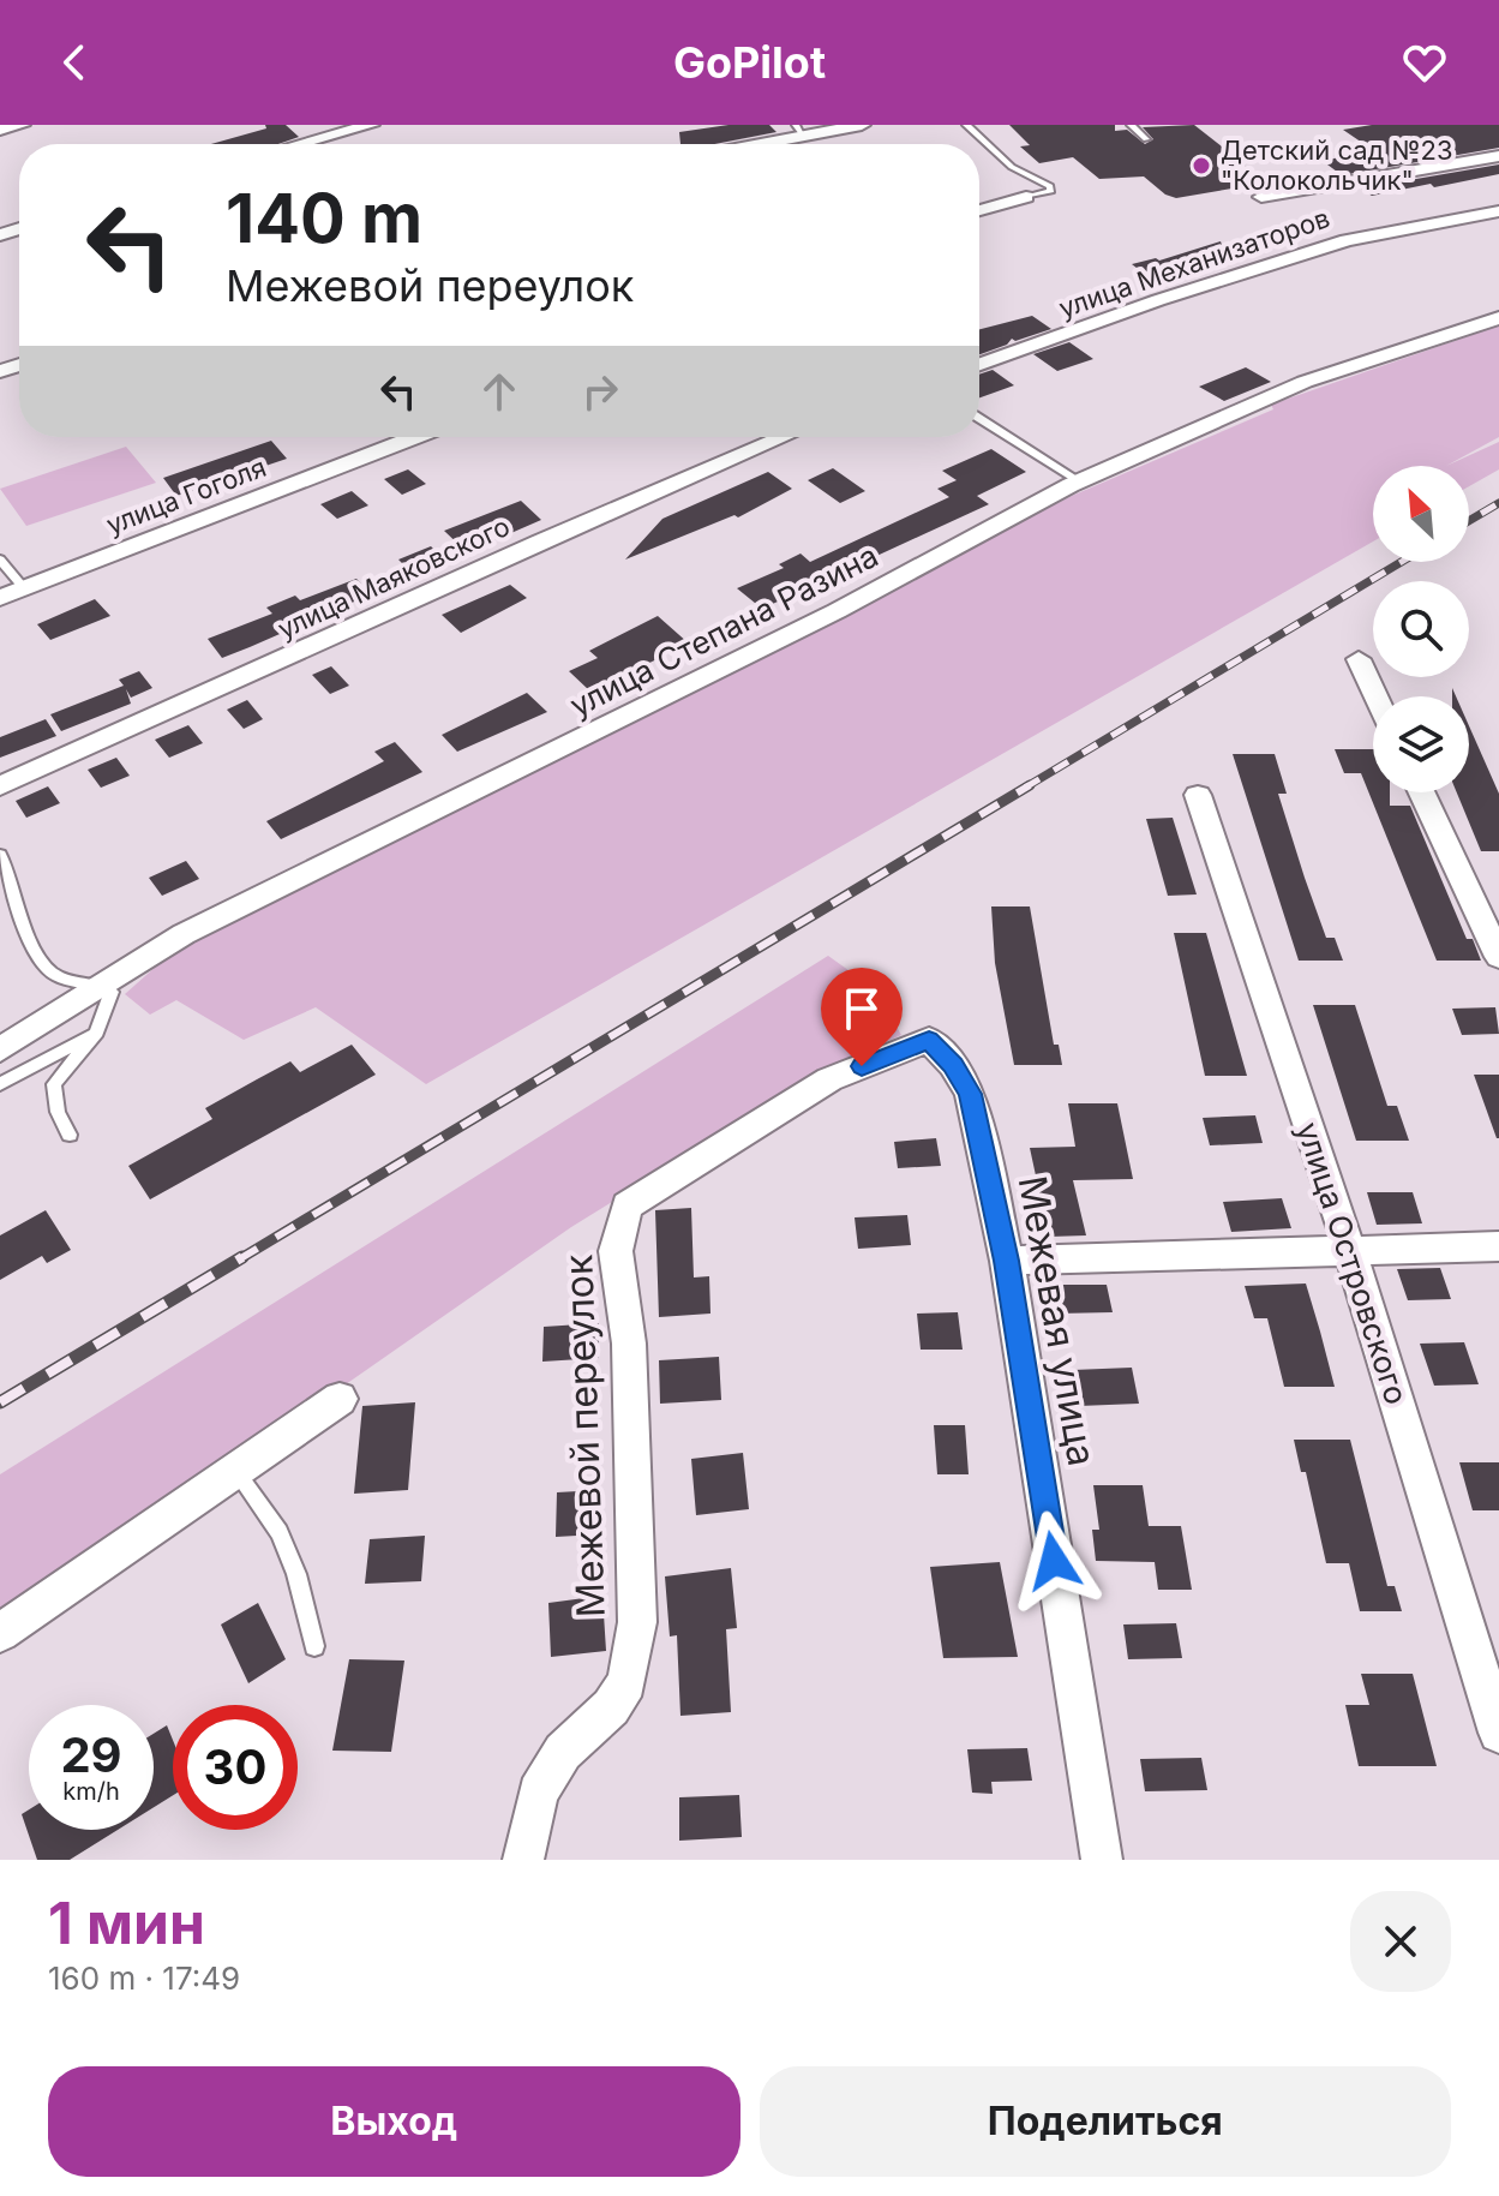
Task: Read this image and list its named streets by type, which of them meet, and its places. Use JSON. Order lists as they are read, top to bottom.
{
  "streets": {
    "street": [
      "улица Механизаторов",
      "улица Гоголя",
      "улица Маяковского",
      "улица Степана Разина",
      "улица Островского",
      "Межевая улица",
      "Межевой переулок"
    ]
  },
  "crossings": [
    ["Межевая улица", "Межевой переулок"]
  ],
  "places": ["Детский сад №23 \"Колокольчик\""],
  "north": "top left",
  "page": {
    "header": "GoPilot",
    "turn": ["140 m", "Межевой переулок"],
    "speed": "29 km/h",
    "limit": "30",
    "heading": ["1 мин", "160 m · 17:49"],
    "buttons": ["Выход", "Поделиться"]
  }
}
